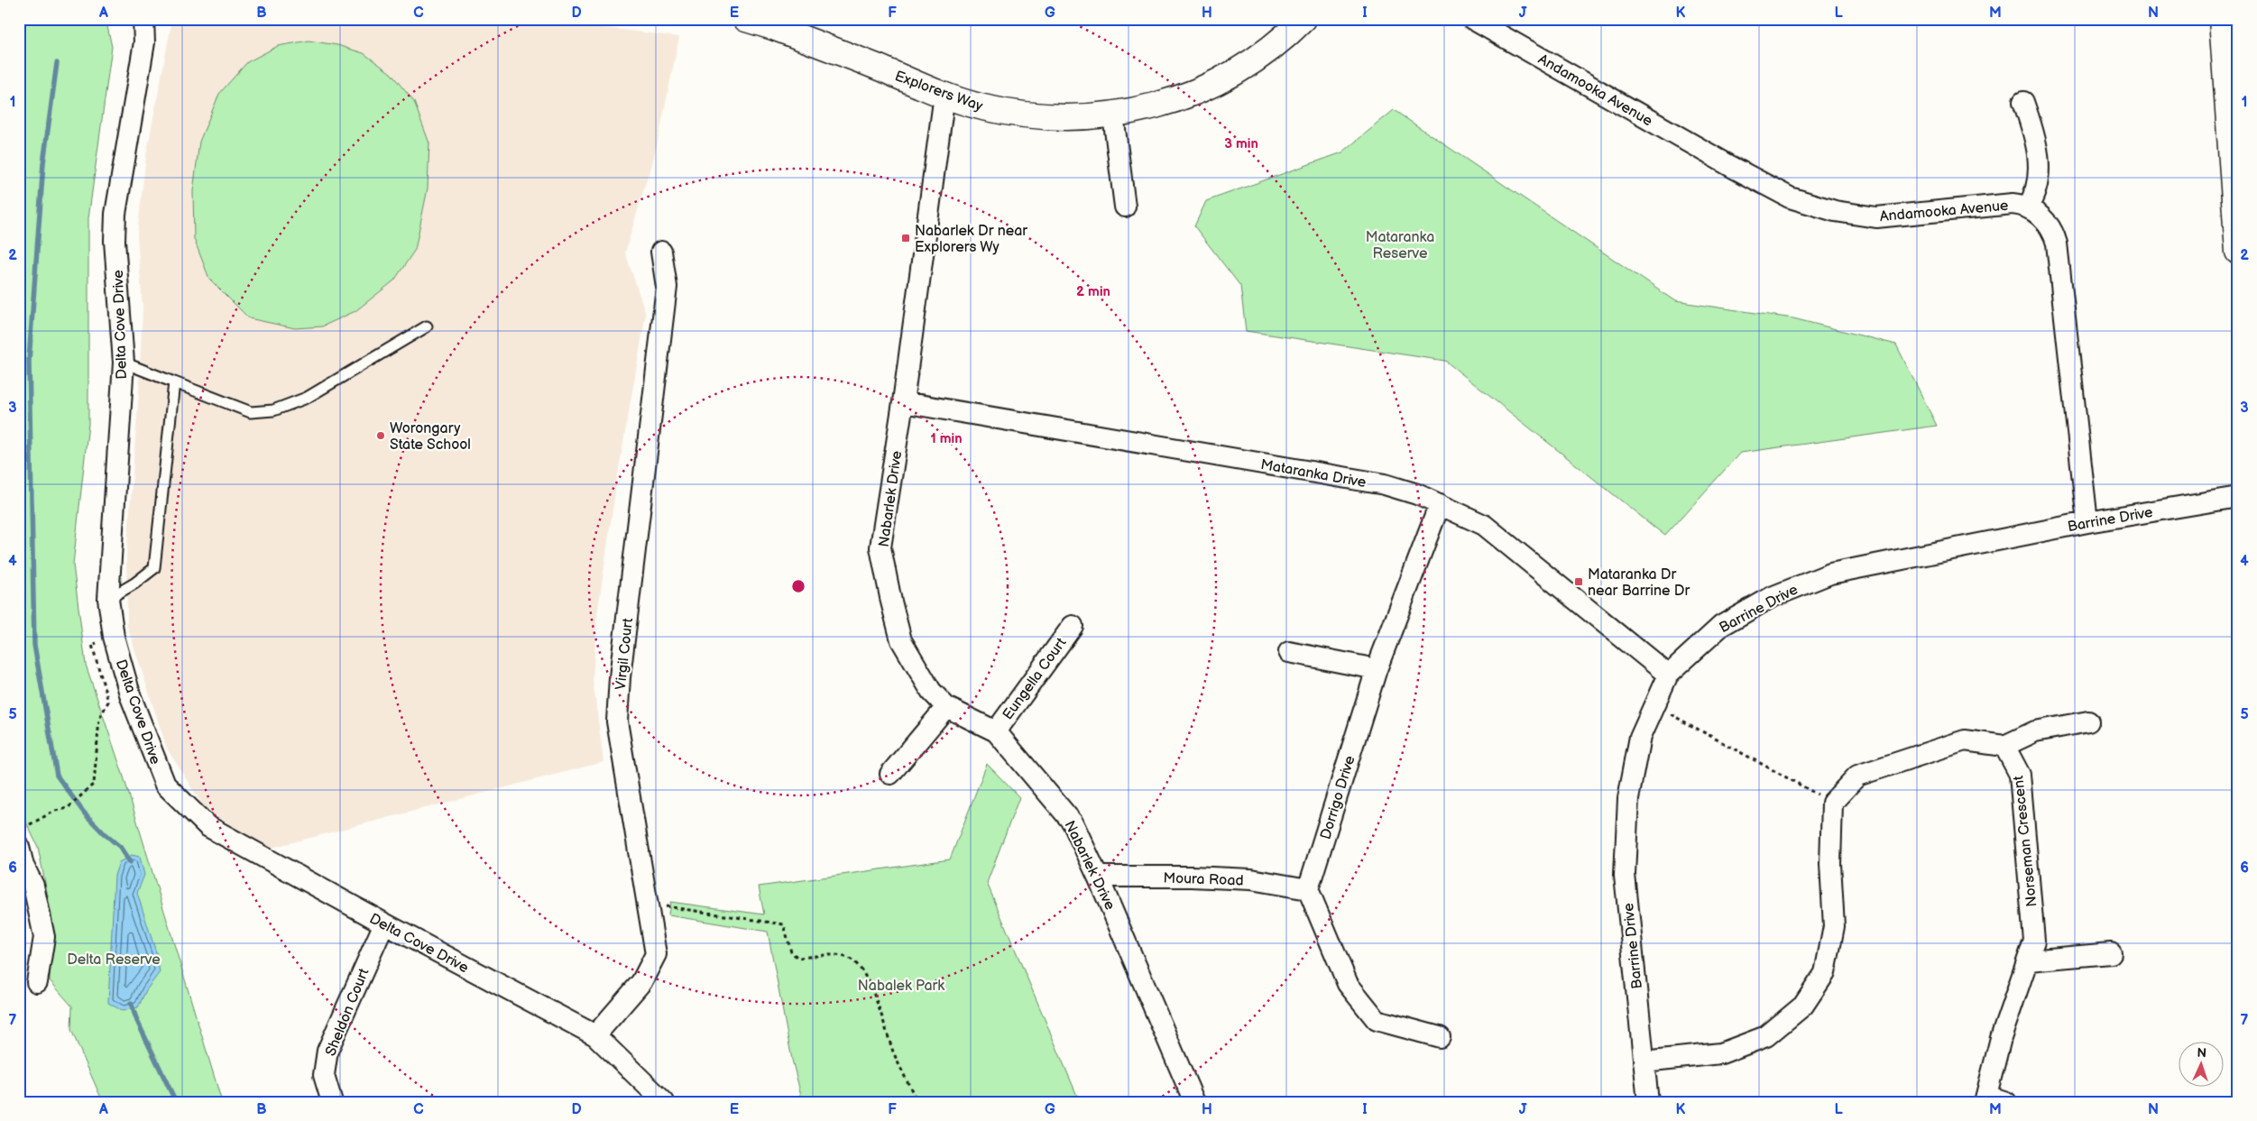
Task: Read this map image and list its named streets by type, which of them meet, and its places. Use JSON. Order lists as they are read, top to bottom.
{
  "streets": {
    "street": [
      "Andamooka Avenue",
      "Explorers Way",
      "Delta Cove Drive",
      "Mataranka Drive",
      "Nabarlek Drive",
      "Barrine Drive",
      "Virgil Court",
      "Eungella Court",
      "Dorrigo Drive",
      "Norseman Crescent",
      "Moura Road",
      "Sheldon Court"
    ]
  },
  "crossings": [
    ["Andamooka Avenue", "Barrine Drive"],
    ["Explorers Way", "Nabarlek Drive"],
    ["Delta Cove Drive", "Virgil Court"],
    ["Delta Cove Drive", "Sheldon Court"],
    ["Mataranka Drive", "Nabarlek Drive"],
    ["Mataranka Drive", "Barrine Drive"],
    ["Mataranka Drive", "Dorrigo Drive"],
    ["Nabarlek Drive", "Eungella Court"],
    ["Nabarlek Drive", "Moura Road"],
    ["Dorrigo Drive", "Moura Road"]
  ],
  "parks": ["Mataranka Reserve", "Delta Reserve", "Nabalek Park"],
  "places": {
    "transit": ["Nabarlek Dr near Explorers Wy", "Mataranka Dr near Barrine Dr"],
    "other": ["Worongary State School"]
  },
  "north": "top",
  "grid": {
    "columns": [
      "A",
      "B",
      "C",
      "D",
      "E",
      "F",
      "G",
      "H",
      "I",
      "J",
      "K",
      "L",
      "M",
      "N"
    ],
    "rows": [
      "1",
      "2",
      "3",
      "4",
      "5",
      "6",
      "7"
    ]
  },
  "rings": ["3 min", "2 min", "1 min"]
}
